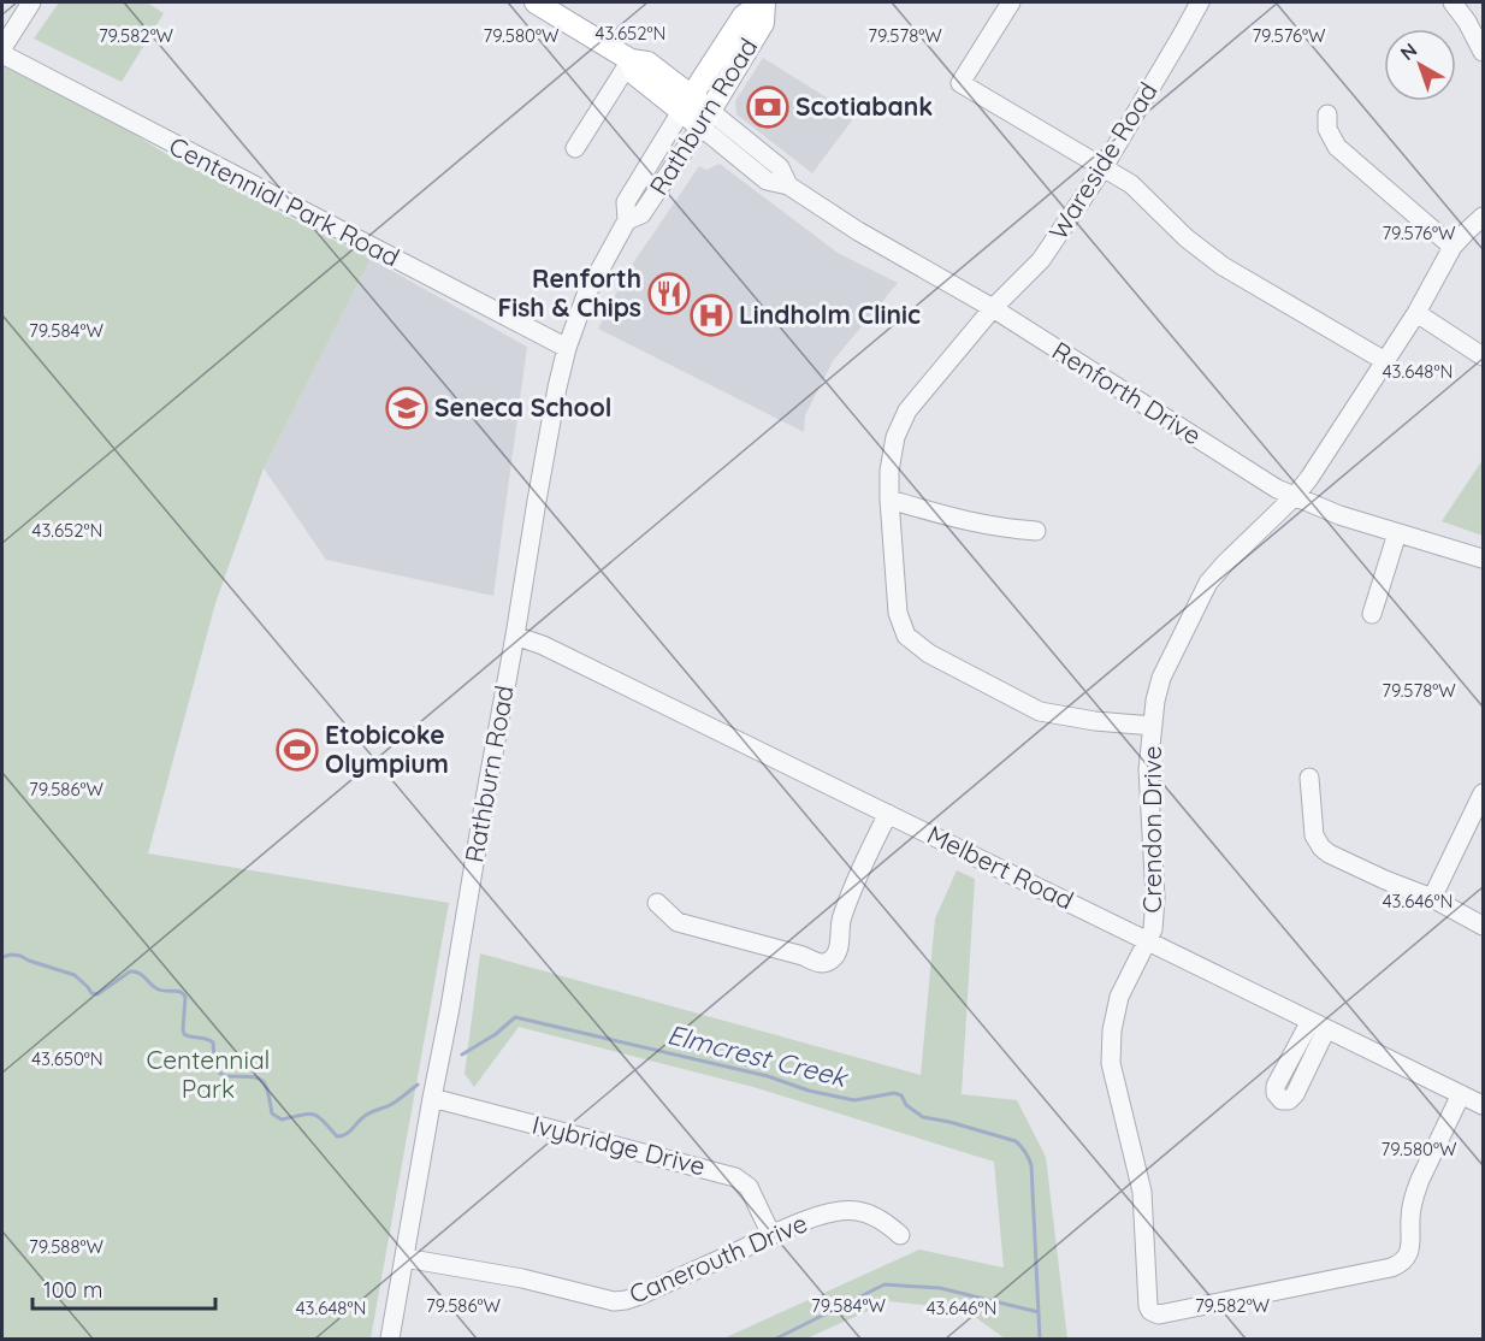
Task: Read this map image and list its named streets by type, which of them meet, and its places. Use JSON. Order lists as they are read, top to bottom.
{
  "streets": {
    "main road": ["Rathburn Road", "Renforth Drive"],
    "street": [
      "Wareside Road",
      "Centennial Park Road",
      "Crendon Drive",
      "Melbert Road",
      "Ivybridge Drive",
      "Canerouth Drive"
    ]
  },
  "crossings": [
    ["Rathburn Road", "Centennial Park Road"],
    ["Rathburn Road", "Renforth Drive"],
    ["Rathburn Road", "Melbert Road"],
    ["Rathburn Road", "Ivybridge Drive"],
    ["Rathburn Road", "Canerouth Drive"],
    ["Wareside Road", "Renforth Drive"],
    ["Wareside Road", "Crendon Drive"],
    ["Renforth Drive", "Crendon Drive"],
    ["Crendon Drive", "Melbert Road"],
    ["Ivybridge Drive", "Canerouth Drive"]
  ],
  "water": ["Elmcrest Creek"],
  "parks": ["Centennial Park"],
  "places": {
    "bank": ["Scotiabank"],
    "restaurant": ["Renforth Fish & Chips"],
    "hospital": ["Lindholm Clinic"],
    "school or university": ["Seneca School"],
    "sports": ["Etobicoke Olympium"]
  },
  "scale_bar": "100 m",
  "north": "top left",
  "coordinates": [
    "43.652°N",
    "79.582°W",
    "79.578°W",
    "79.576°W",
    "79.580°W",
    "79.584°W",
    "43.648°N",
    "79.586°W",
    "43.646°N",
    "43.650°N",
    "79.588°W"
  ]
}
